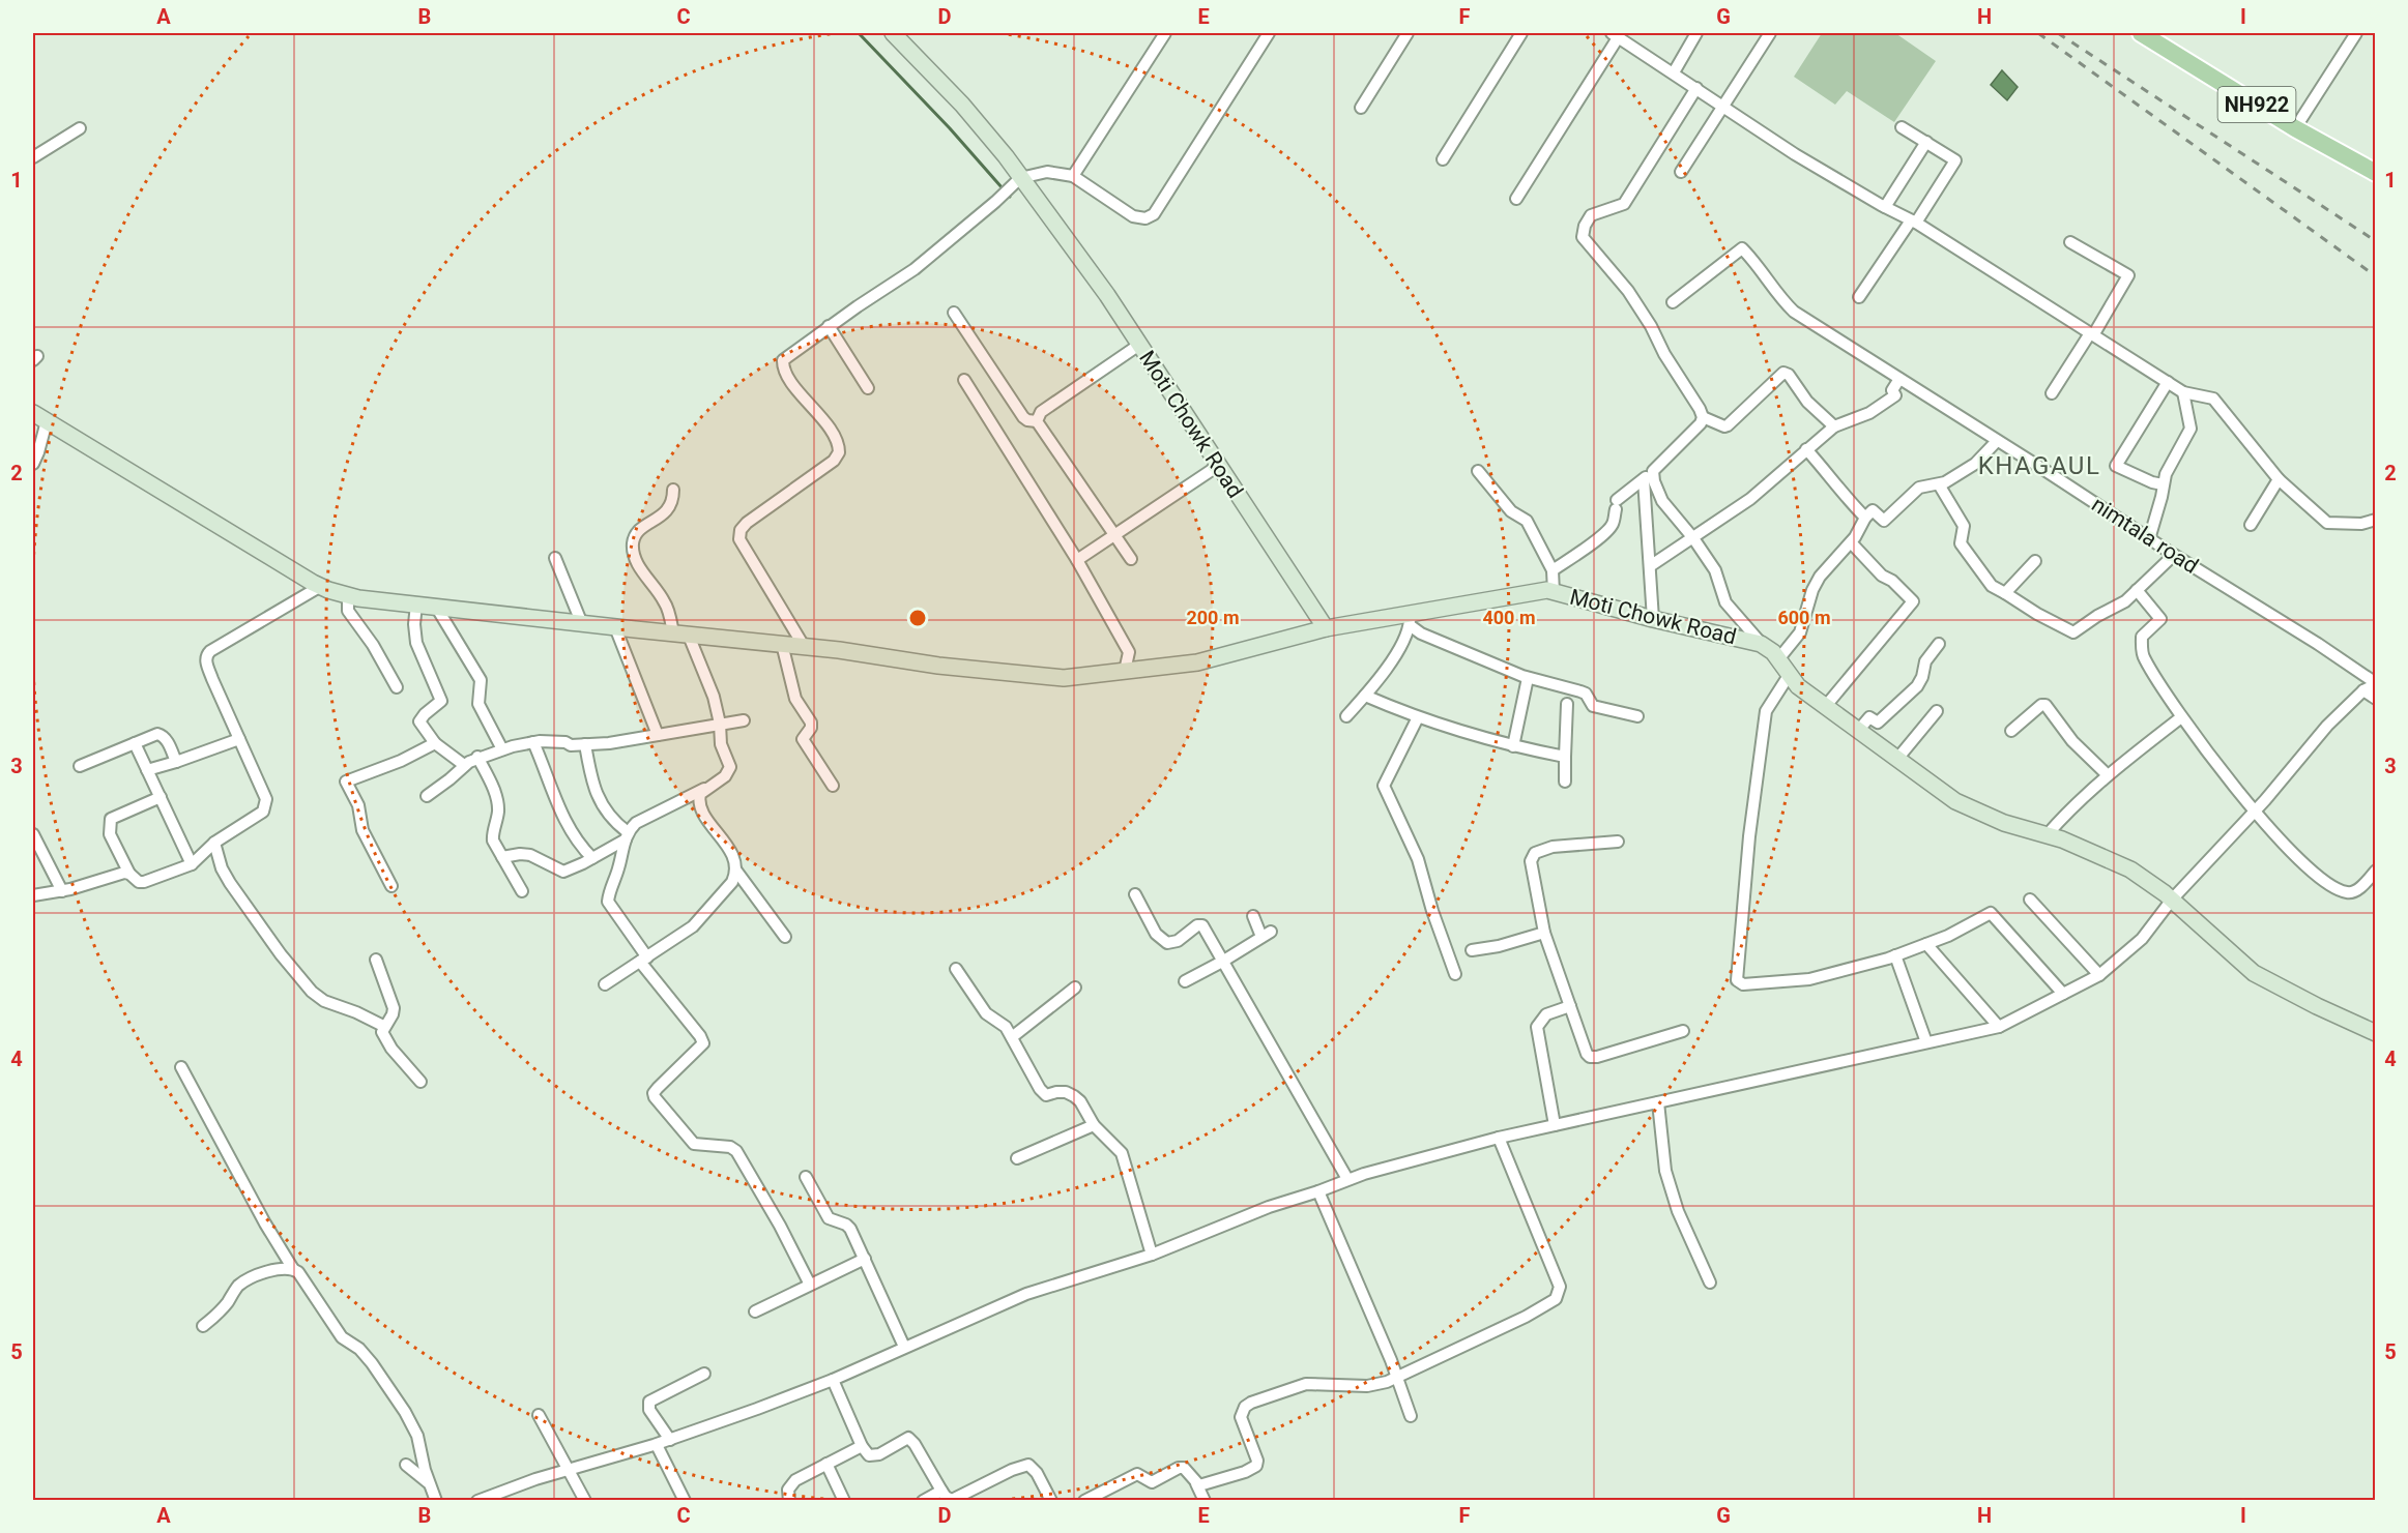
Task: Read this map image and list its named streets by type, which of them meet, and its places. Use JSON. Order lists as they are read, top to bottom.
{
  "streets": {
    "main road": ["NH922"],
    "street": ["Moti Chowk Road", "nimtala road"]
  },
  "crossings": [
    ["Moti Chowk Road", "nimtala road"]
  ],
  "districts": ["KHAGAUL"],
  "grid": {
    "columns": [
      "A",
      "B",
      "C",
      "D",
      "E",
      "F",
      "G",
      "H",
      "I"
    ],
    "rows": [
      "1",
      "2",
      "3",
      "4",
      "5"
    ]
  },
  "rings": ["200 m", "400 m", "600 m"]
}
